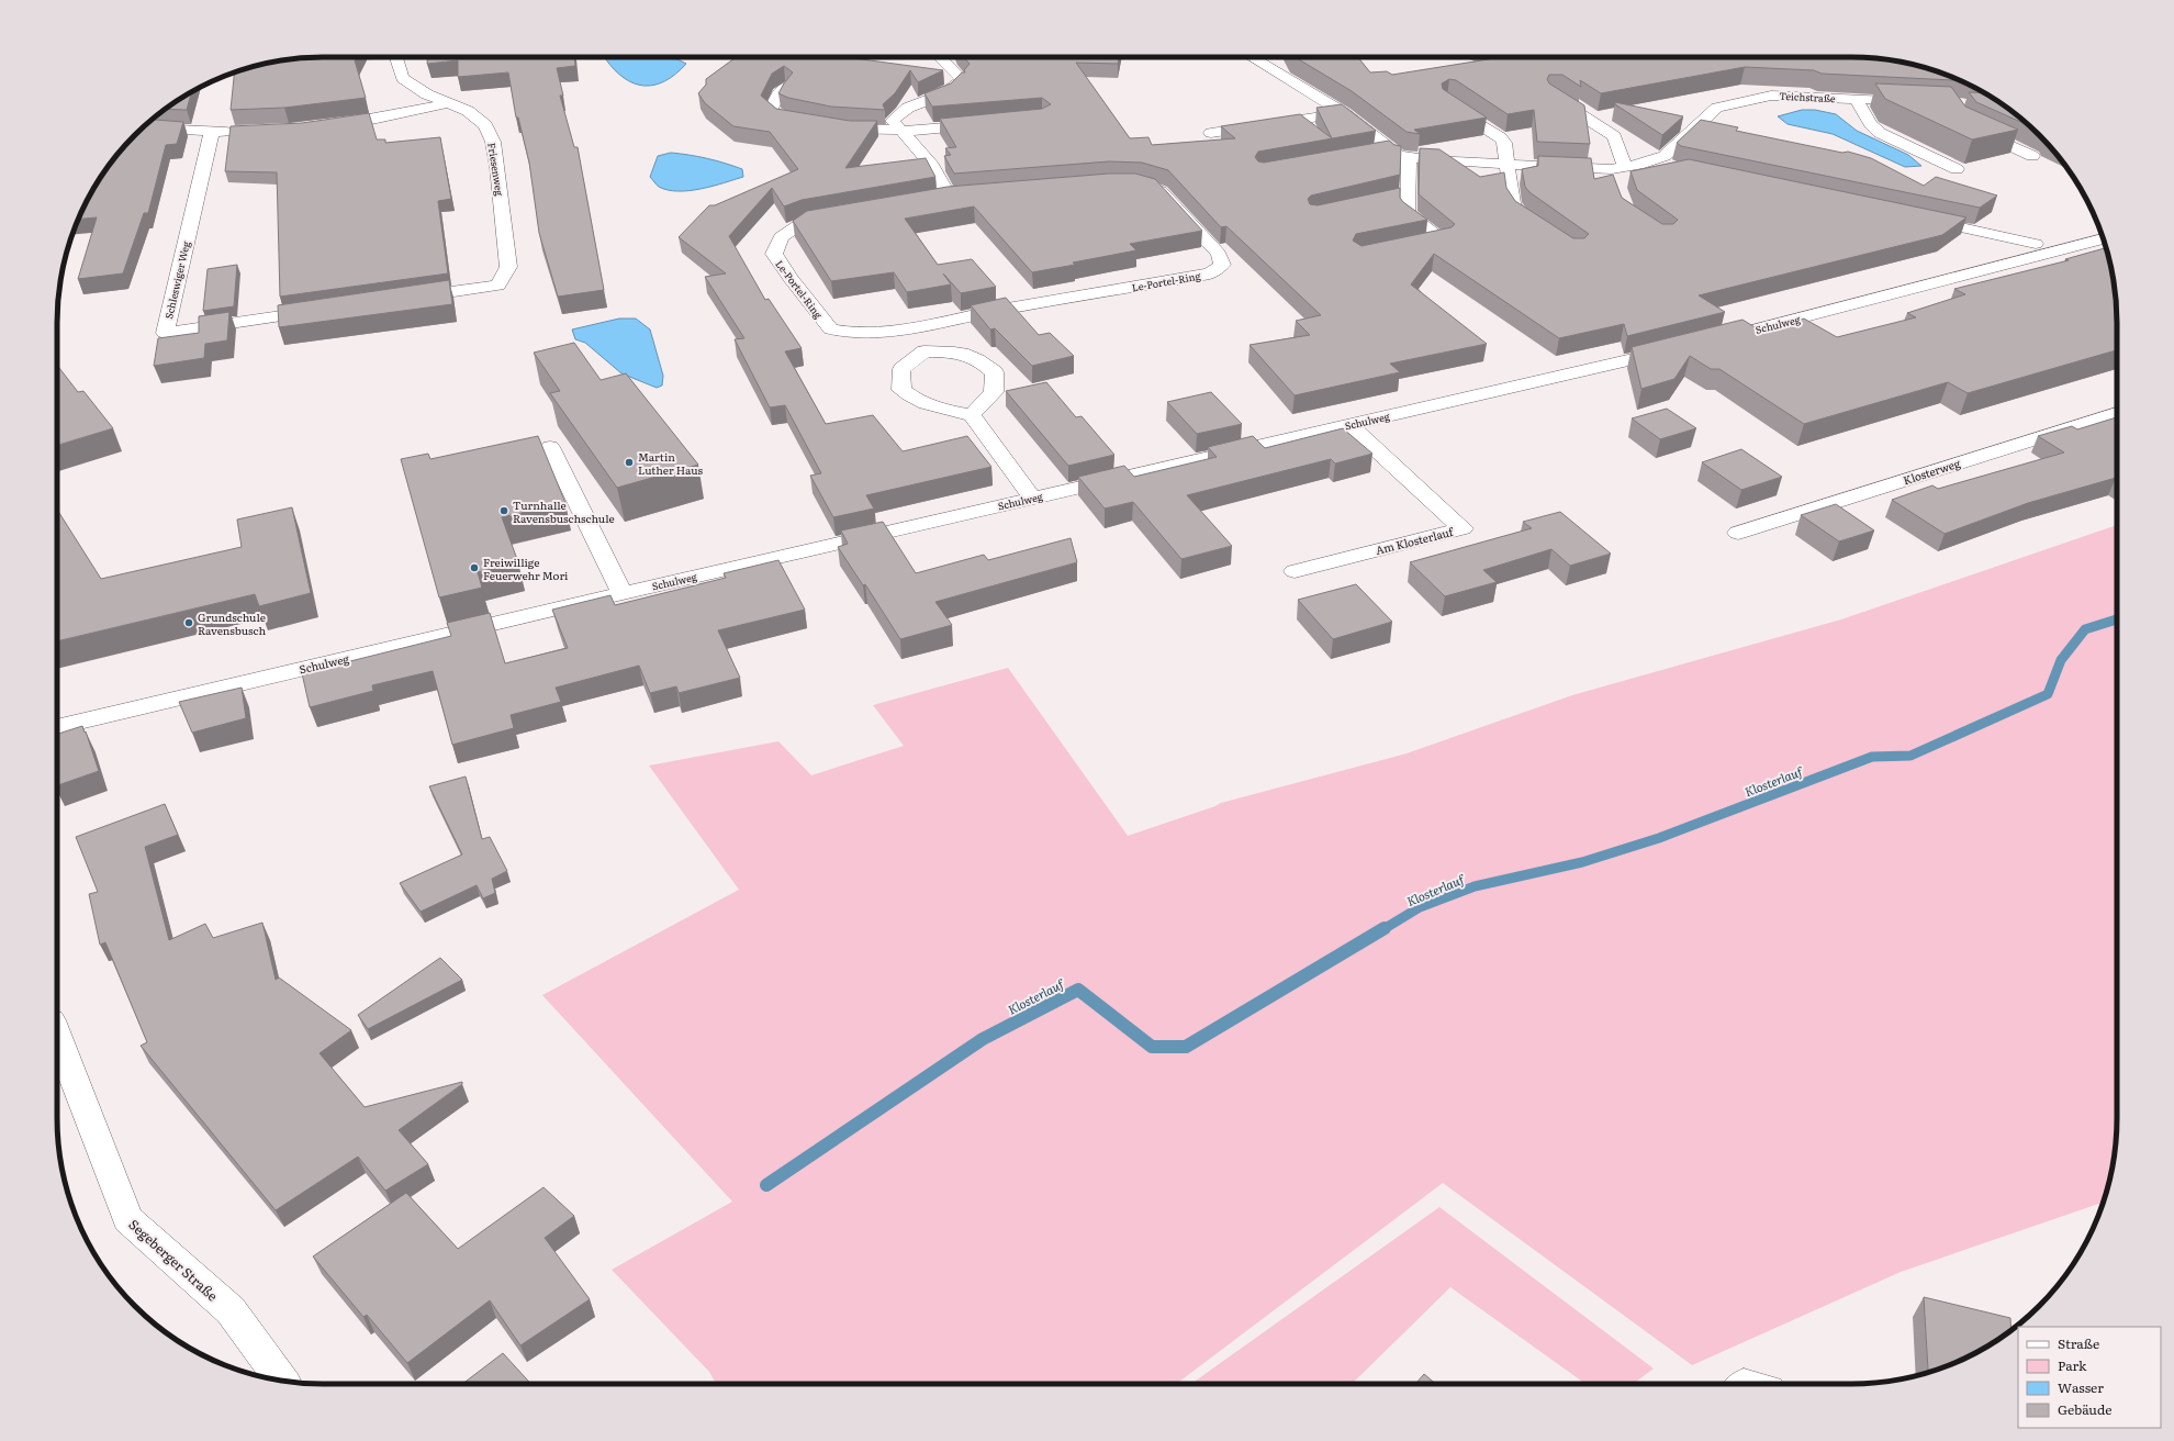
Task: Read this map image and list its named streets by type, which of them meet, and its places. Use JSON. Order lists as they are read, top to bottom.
{
  "streets": {
    "street": [
      "Teichstraße",
      "Friesenweg",
      "Schleswiger Weg",
      "Le-Portel-Ring",
      "Schulweg",
      "Klosterweg",
      "Am Klosterlauf",
      "Segeberger Straße"
    ]
  },
  "crossings": [
    ["Schulweg", "Am Klosterlauf"]
  ],
  "water": ["Klosterlauf"],
  "places": [
    "Martin Luther Haus",
    "Turnhalle Ravensbuschschule",
    "Freiwillige Feuerwehr Mori",
    "Grundschule Ravensbusch"
  ],
  "legend": [
    "Straße",
    "Park",
    "Wasser",
    "Gebäude"
  ]
}
